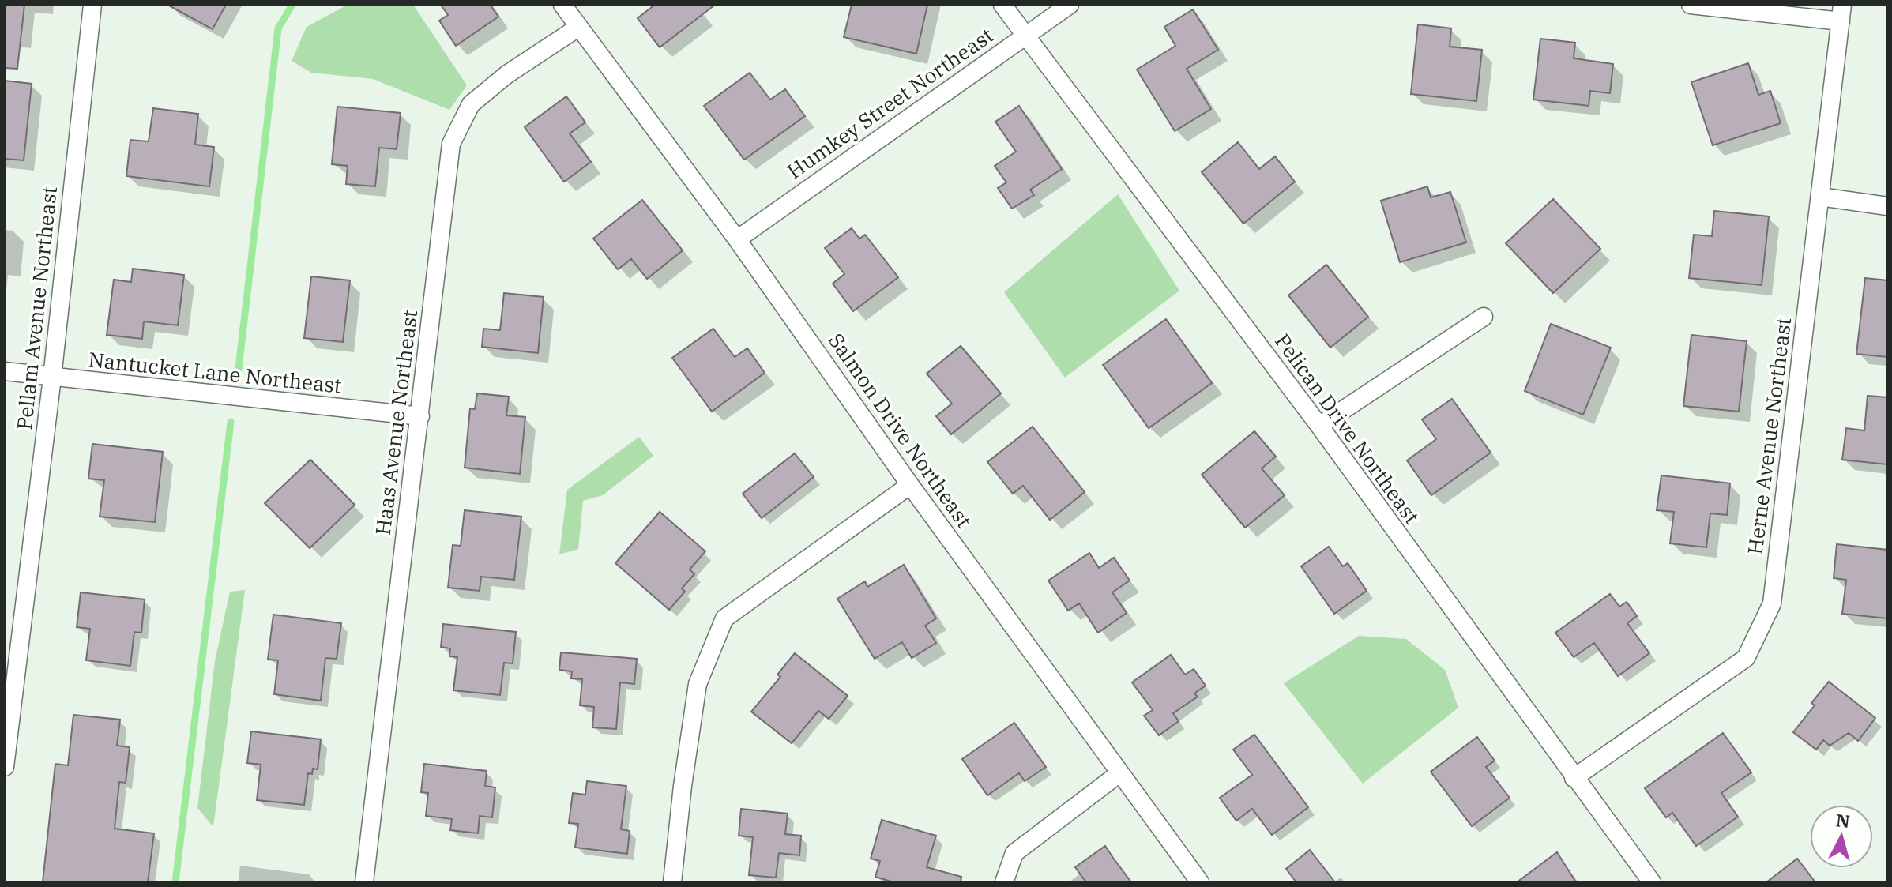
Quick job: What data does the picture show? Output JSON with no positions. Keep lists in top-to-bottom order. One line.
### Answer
{"streets":{"street":["Humkey Street Northeast","Pellam Avenue Northeast","Nantucket Lane Northeast","Haas Avenue Northeast","Pelican Drive Northeast","Salmon Drive Northeast","Herne Avenue Northeast"]},"crossings":[["Humkey Street Northeast","Pelican Drive Northeast"],["Humkey Street Northeast","Salmon Drive Northeast"],["Pellam Avenue Northeast","Nantucket Lane Northeast"],["Nantucket Lane Northeast","Haas Avenue Northeast"],["Haas Avenue Northeast","Salmon Drive Northeast"],["Pelican Drive Northeast","Herne Avenue Northeast"]],"north":"top"}
